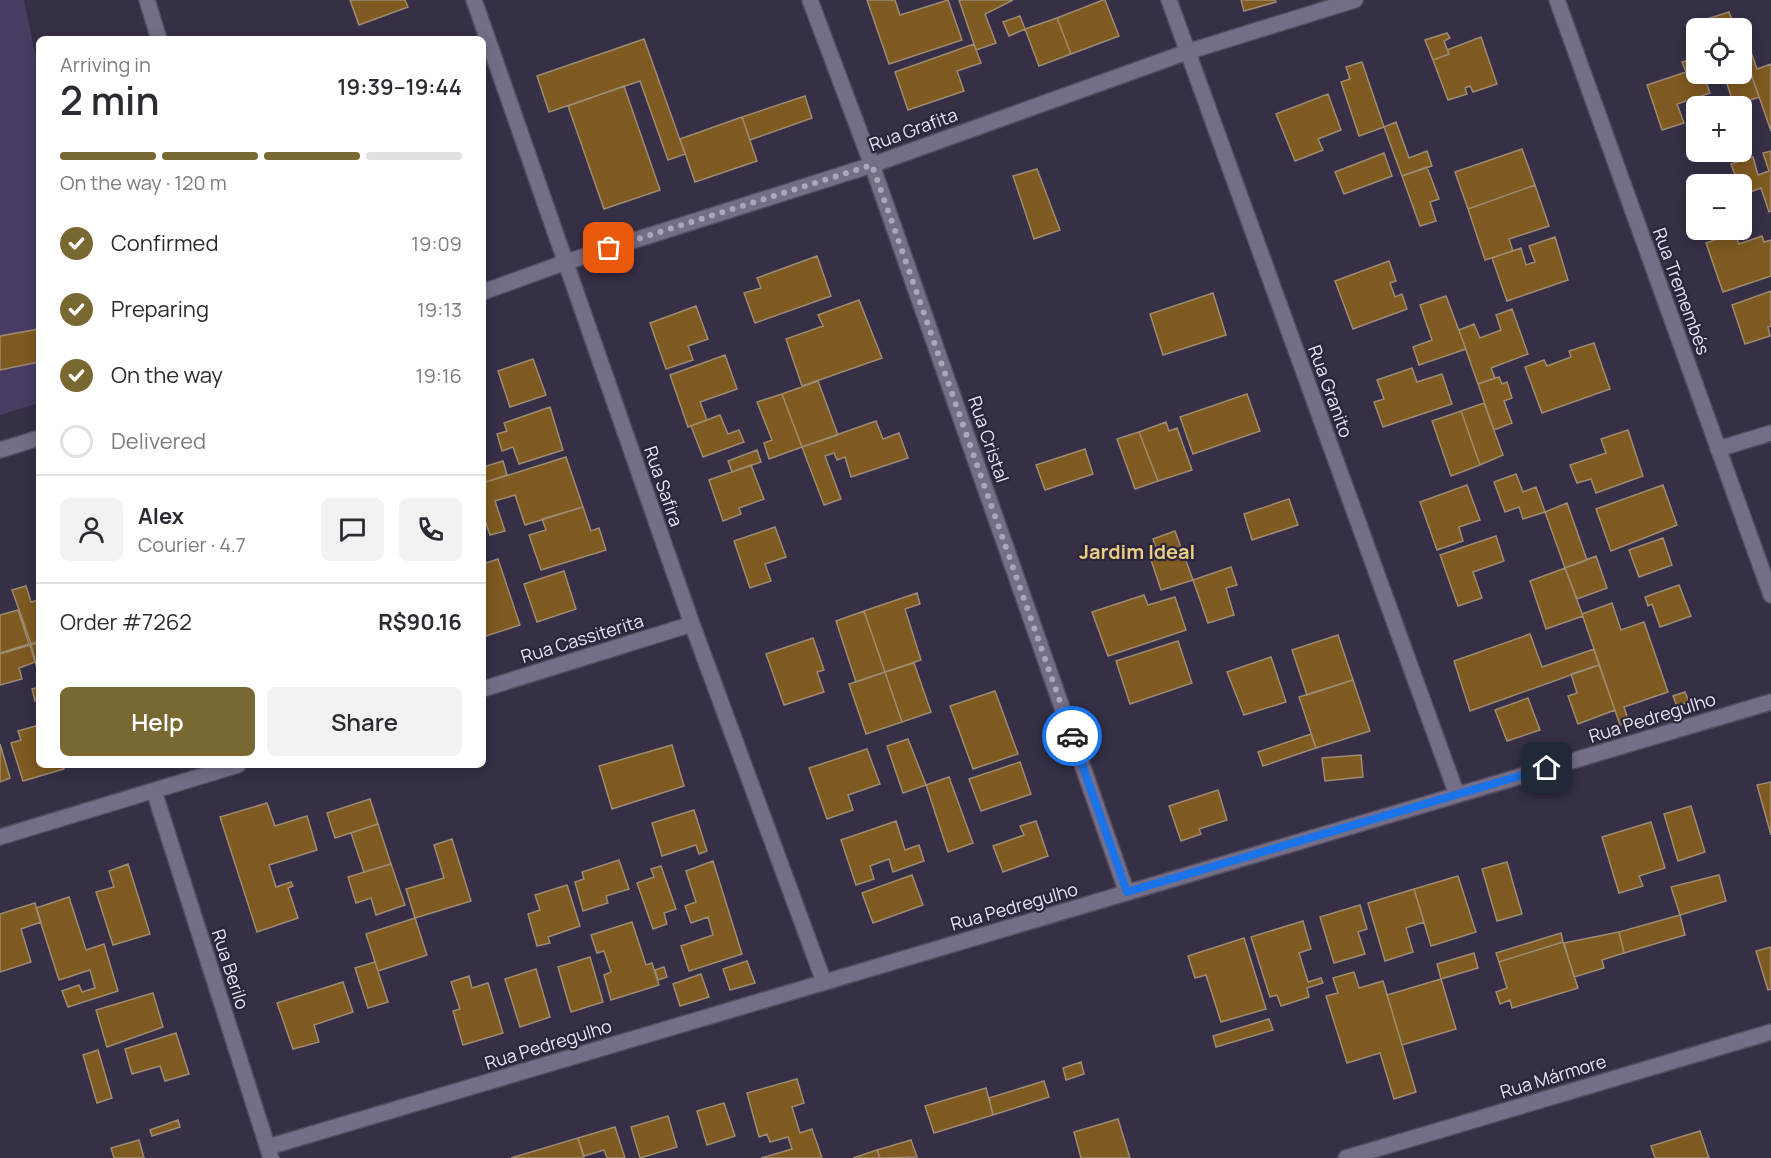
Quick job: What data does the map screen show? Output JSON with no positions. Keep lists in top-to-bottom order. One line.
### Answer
{"streets":{"street":["Rua Grafita","Rua Tremembés","Rua Granito","Rua Cristal","Rua Safira","Rua Cassiterita","Rua Pedregulho","Rua Berilo","Rua Mármore"]},"crossings":[["Rua Grafita","Rua Granito"],["Rua Grafita","Rua Cristal"],["Rua Grafita","Rua Safira"],["Rua Granito","Rua Pedregulho"],["Rua Cristal","Rua Pedregulho"],["Rua Safira","Rua Cassiterita"],["Rua Safira","Rua Pedregulho"],["Rua Pedregulho","Rua Berilo"]],"districts":["Jardim Ideal"],"page":{"map_buttons":["+","−"],"heading":["2 min","Arriving in","19:39–19:44"],"panel":["Alex","Courier · 4.7","Order #7262","R$90.16"],"bar":"On the way · 120 m","list":[["Confirmed","19:09"],["Preparing","19:13"],["On the way","19:16"],"Delivered"],"buttons":["Help","Share"]}}
